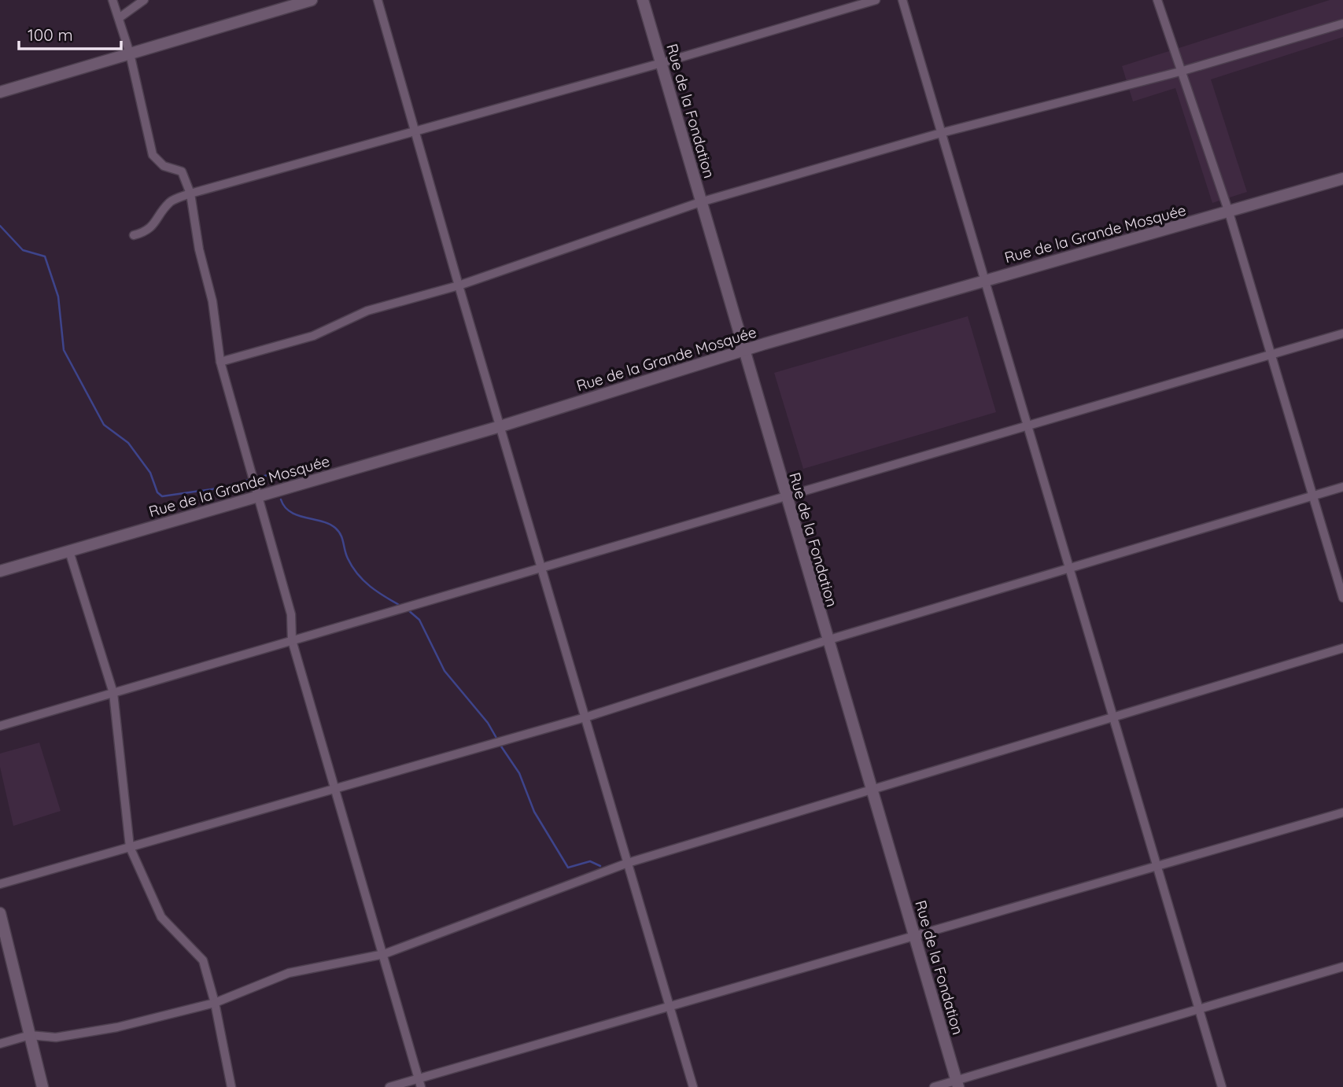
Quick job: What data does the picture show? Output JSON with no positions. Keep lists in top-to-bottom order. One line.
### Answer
{"streets":{"street":["Rue de la Fondation","Rue de la Grande Mosquée"]},"crossings":[["Rue de la Fondation","Rue de la Grande Mosquée"]],"scale_bar":"100 m"}
